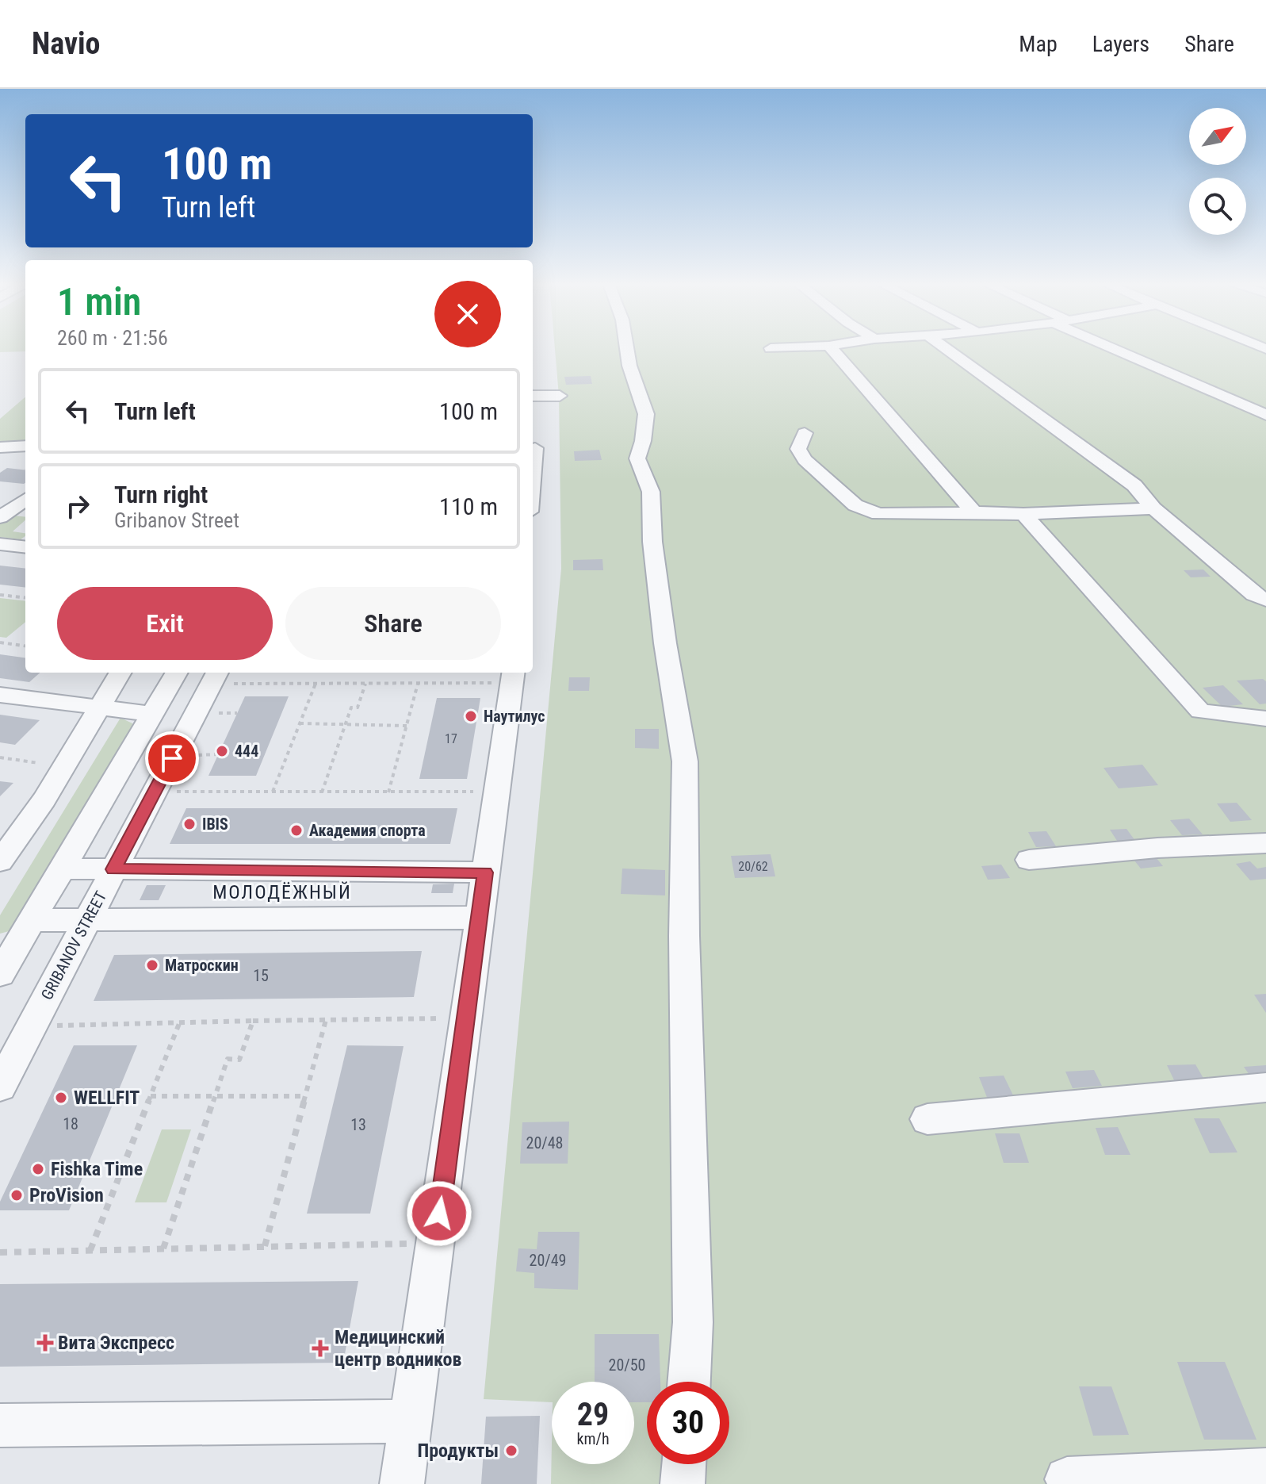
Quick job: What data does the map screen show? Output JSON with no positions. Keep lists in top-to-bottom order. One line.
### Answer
{"streets":{"street":["GRIBANOV STREET"]},"districts":["МОЛОДЁЖНЫЙ"],"places":{"other":["Наутилус","444","IBIS","Академия спорта","Матроскин","WELLFIT","Fishka Time","ProVision","Продукты"],"health":["Вита Экспресс","Медицинский центр водников"]},"house_numbers":["17","20/62","15","18","13","20/48","20/49","20/50"],"north":"top right","page":{"header":"Navio","nav":["Map","Layers","Share"],"turn":["100 m","Turn left"],"heading":["1 min","260 m · 21:56"],"list":[{"name":"Turn left","value":"100 m"},{"name":"Turn right","note":"Gribanov Street","value":"110 m"}],"buttons":["Exit","Share"],"speed":"29 km/h","limit":"30"}}
